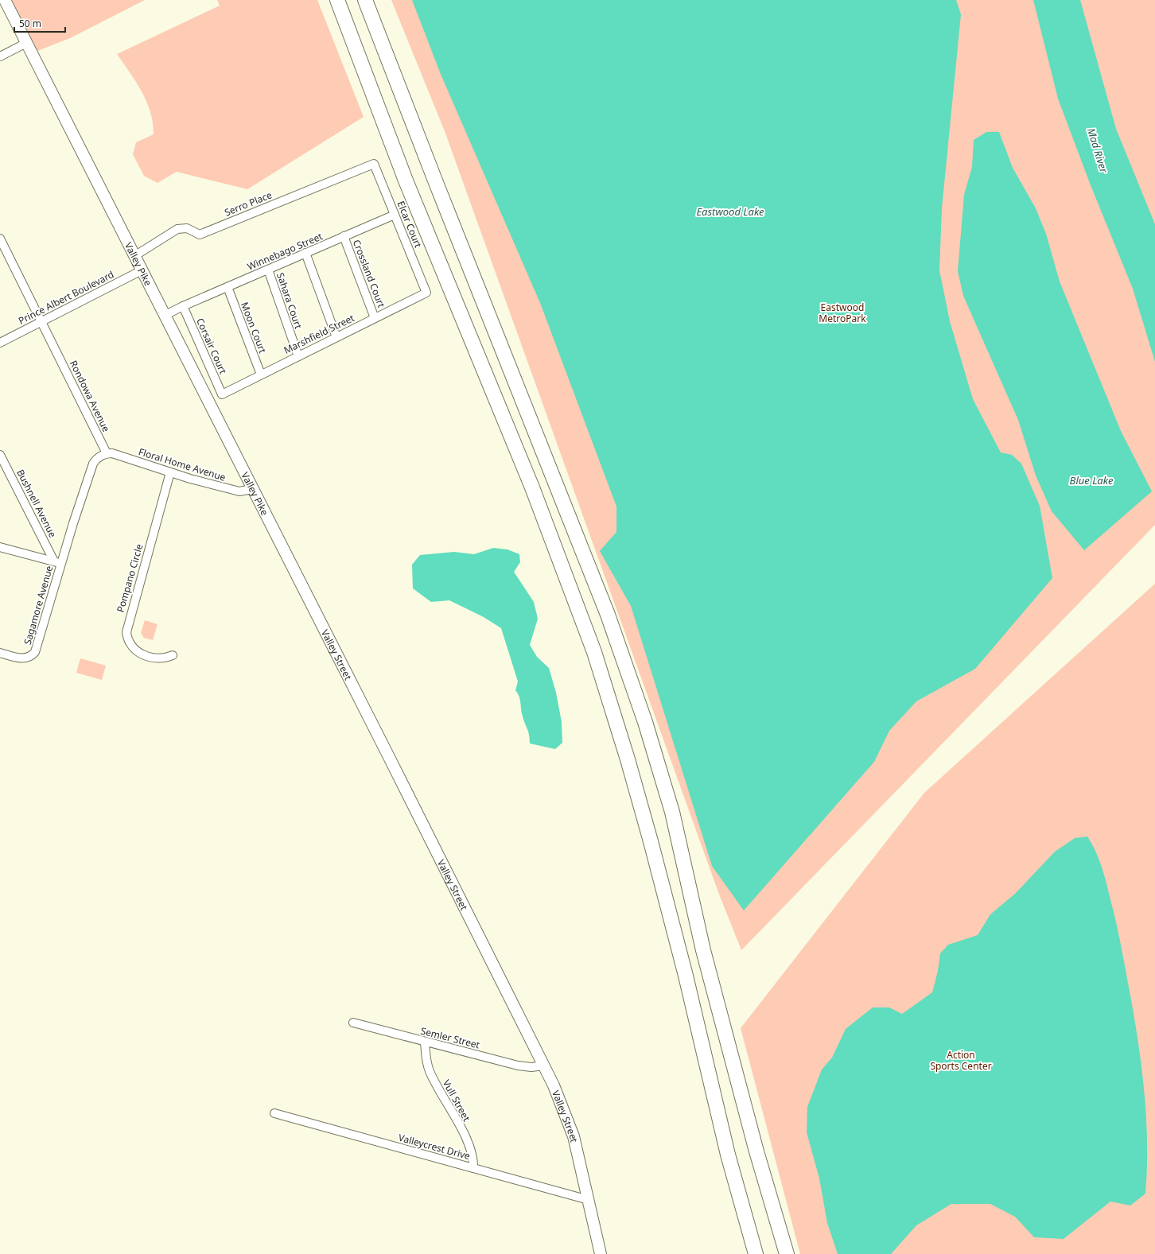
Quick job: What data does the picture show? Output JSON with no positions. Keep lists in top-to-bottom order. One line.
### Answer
{"streets":{"street":["Serro Place","Elcar Court","Winnebago Street","Valley Pike","Crossland Court","Prince Albert Boulevard","Sahara Court","Moon Court","Marshfield Street","Corsair Court","Rondowa Avenue","Floral Home Avenue","Bushnell Avenue","Pompano Circle","Sagamore Avenue","Valley Street","Semler Street","Vull Street","Valleycrest Drive"]},"crossings":[["Serro Place","Elcar Court"],["Serro Place","Valley Pike"],["Elcar Court","Winnebago Street"],["Elcar Court","Marshfield Street"],["Winnebago Street","Valley Pike"],["Winnebago Street","Crossland Court"],["Winnebago Street","Sahara Court"],["Winnebago Street","Moon Court"],["Winnebago Street","Corsair Court"],["Valley Pike","Prince Albert Boulevard"],["Valley Pike","Floral Home Avenue"],["Valley Pike","Valley Street"],["Crossland Court","Marshfield Street"],["Prince Albert Boulevard","Rondowa Avenue"],["Sahara Court","Marshfield Street"],["Moon Court","Marshfield Street"],["Marshfield Street","Corsair Court"],["Rondowa Avenue","Floral Home Avenue"],["Floral Home Avenue","Pompano Circle"],["Bushnell Avenue","Sagamore Avenue"],["Valley Street","Semler Street"],["Valley Street","Valleycrest Drive"],["Semler Street","Vull Street"],["Vull Street","Valleycrest Drive"]],"water":["Mad River","Eastwood Lake","Blue Lake"],"parks":["Eastwood MetroPark","Action Sports Center"],"scale_bar":"50 m"}
